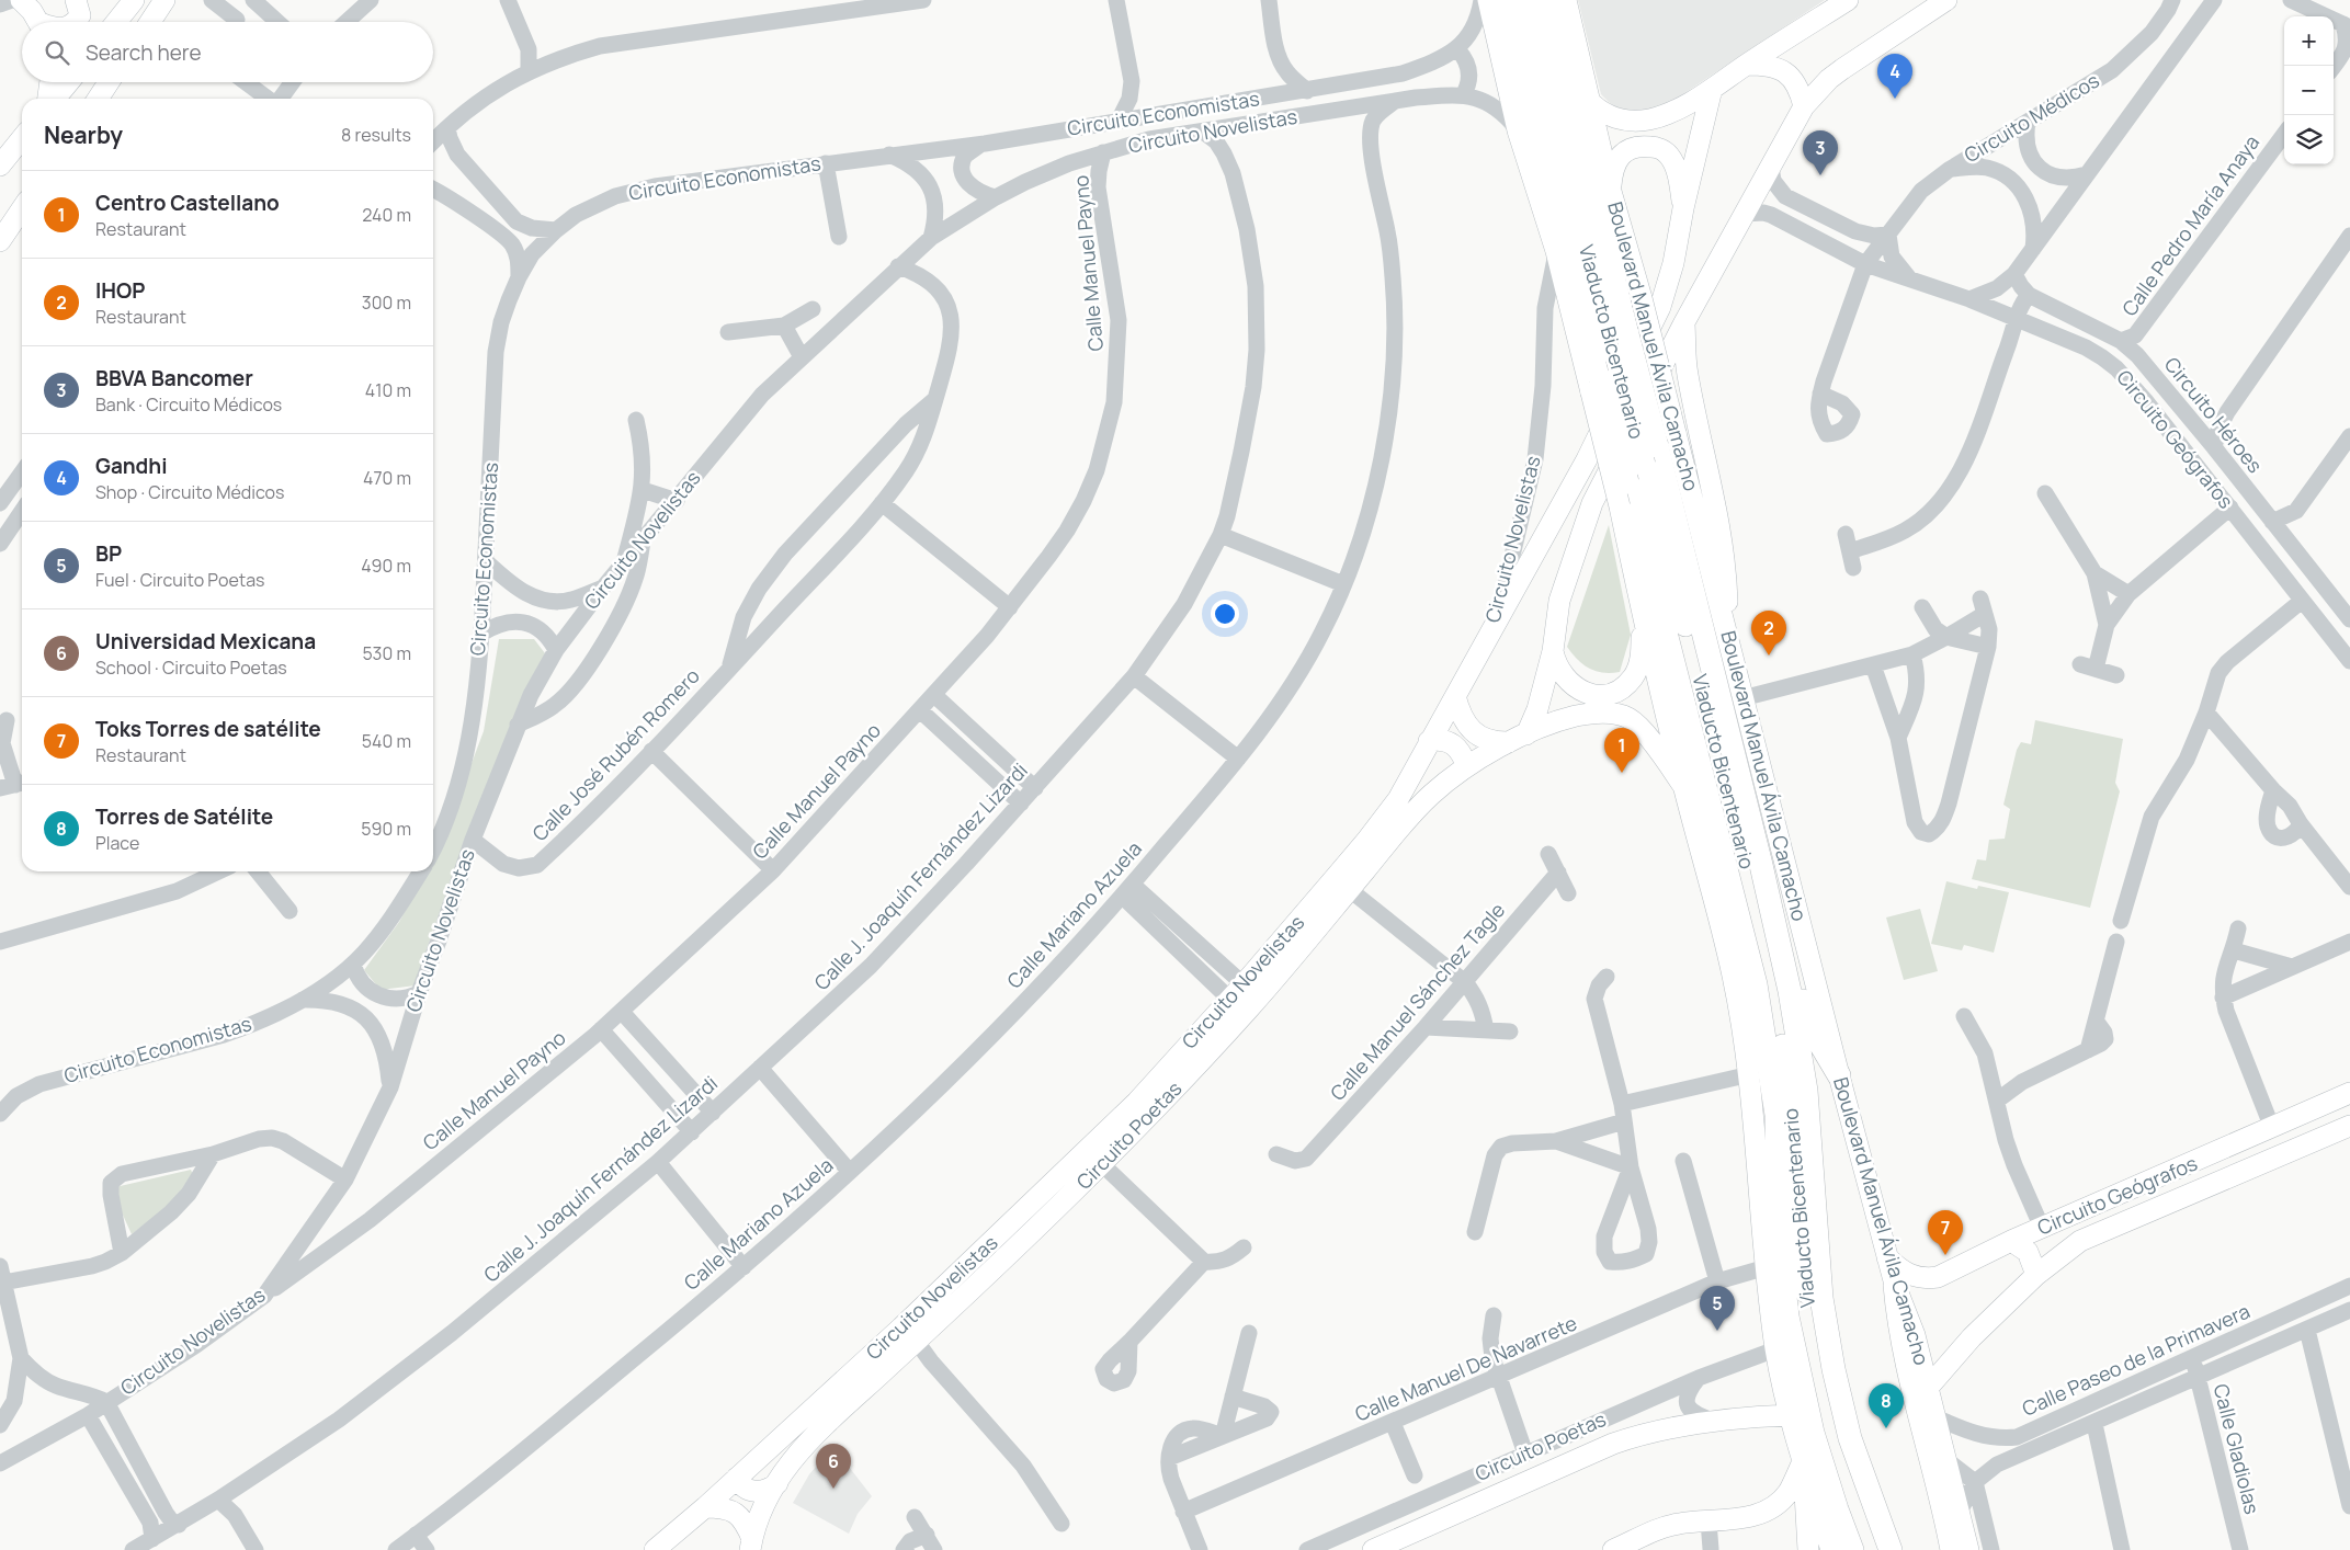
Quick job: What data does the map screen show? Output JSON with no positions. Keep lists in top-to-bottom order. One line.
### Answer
{"streets":{"highway":["Viaducto Bicentenario","Boulevard Manuel Ávila Camacho"],"main road":["Circuito Novelistas","Circuito Geógrafos","Circuito Poetas"],"street":["Circuito Economistas","Circuito Médicos","Calle Pedro María Anaya","Calle Manuel Payno","Circuito Héroes","Calle José Rubén Romero","Calle J. Joaquín Fernández Lizardi","Calle Mariano Azuela","Calle Manuel Sánchez Tagle","Calle Paseo de la Primavera","Calle Manuel De Navarrete","Calle Gladiolas"]},"crossings":[["Circuito Médicos","Circuito Héroes"],["Circuito Médicos","Circuito Geógrafos"],["Circuito Novelistas","Calle Manuel Payno"],["Circuito Novelistas","Calle José Rubén Romero"],["Circuito Novelistas","Calle J. Joaquín Fernández Lizardi"],["Circuito Novelistas","Calle Mariano Azuela"],["Calle Pedro María Anaya","Circuito Héroes"],["Viaducto Bicentenario","Boulevard Manuel Ávila Camacho"],["Boulevard Manuel Ávila Camacho","Circuito Geógrafos"],["Boulevard Manuel Ávila Camacho","Calle Paseo de la Primavera"],["Circuito Héroes","Circuito Geógrafos"],["Calle Paseo de la Primavera","Calle Gladiolas"]],"page":{"map_buttons":["+","−"],"search":"Search here","pins":["4","3","2","1","7","5","8","6"],"heading":["Nearby","8 results"],"list":[{"mark":"1","name":"Centro Castellano","note":"Restaurant","value":"240 m"},{"mark":"2","name":"IHOP","note":"Restaurant","value":"300 m"},{"mark":"3","name":"BBVA Bancomer","note":"Bank · Circuito Médicos","value":"410 m"},{"mark":"4","name":"Gandhi","note":"Shop · Circuito Médicos","value":"470 m"},{"mark":"5","name":"BP","note":"Fuel · Circuito Poetas","value":"490 m"},{"mark":"6","name":"Universidad Mexicana","note":"School · Circuito Poetas","value":"530 m"},{"mark":"7","name":"Toks Torres de satélite","note":"Restaurant","value":"540 m"},{"mark":"8","name":"Torres de Satélite","note":"Place","value":"590 m"}]}}
